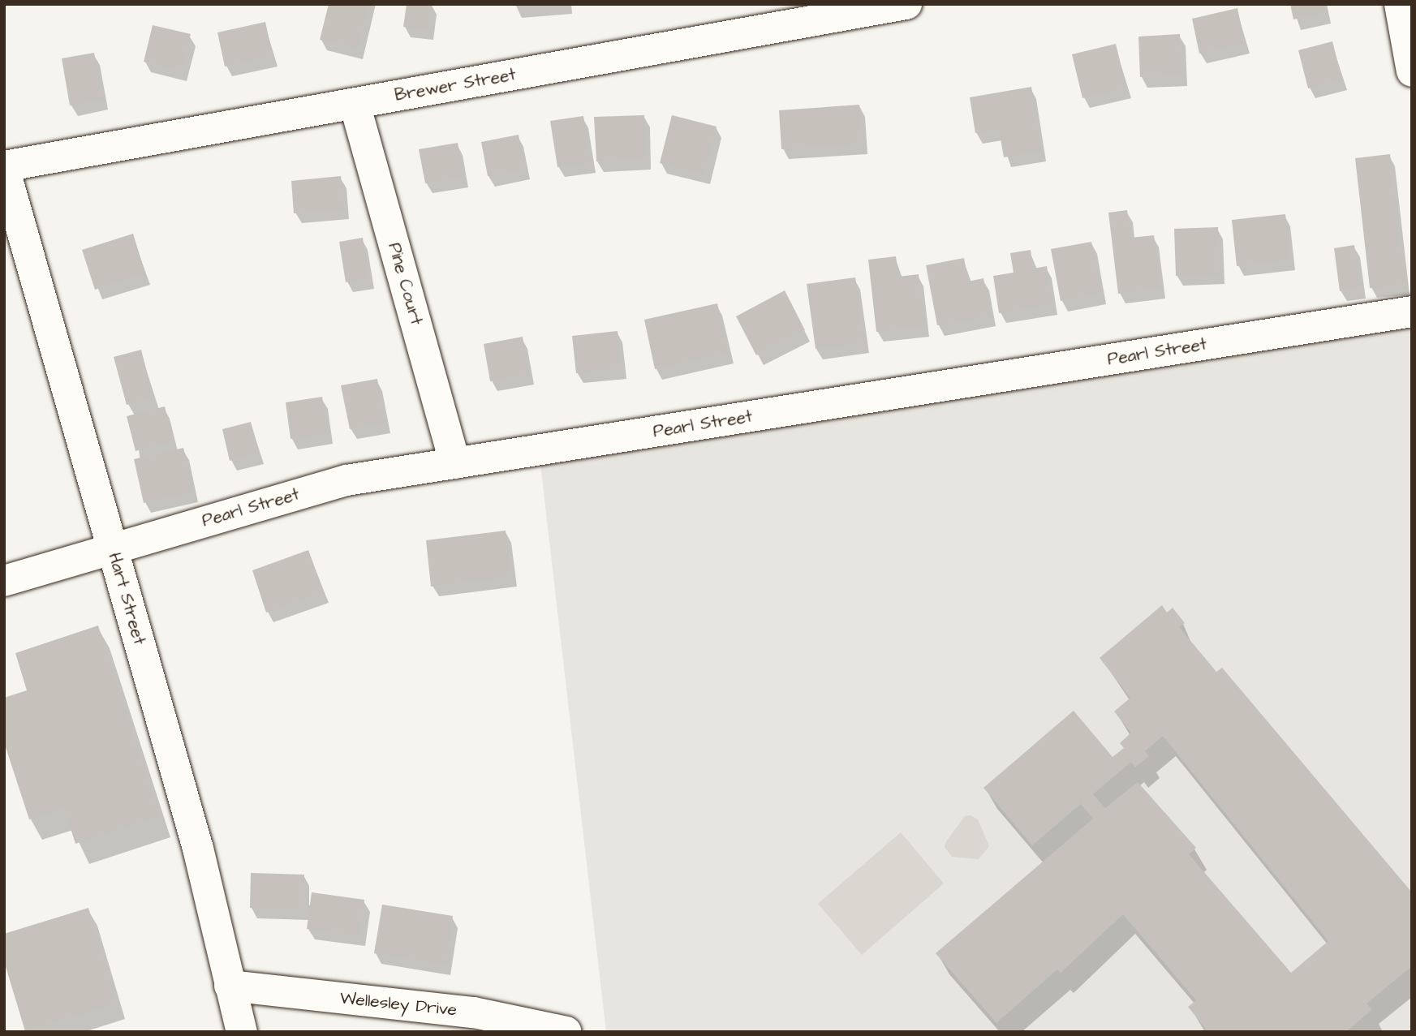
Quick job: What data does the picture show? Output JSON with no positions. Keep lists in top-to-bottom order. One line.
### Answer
{"streets":{"street":["Brewer Street","Pine Court","Pearl Street","Hart Street","Wellesley Drive"]},"crossings":[["Brewer Street","Pine Court"],["Brewer Street","Hart Street"],["Pine Court","Pearl Street"],["Pearl Street","Hart Street"],["Hart Street","Wellesley Drive"]]}
